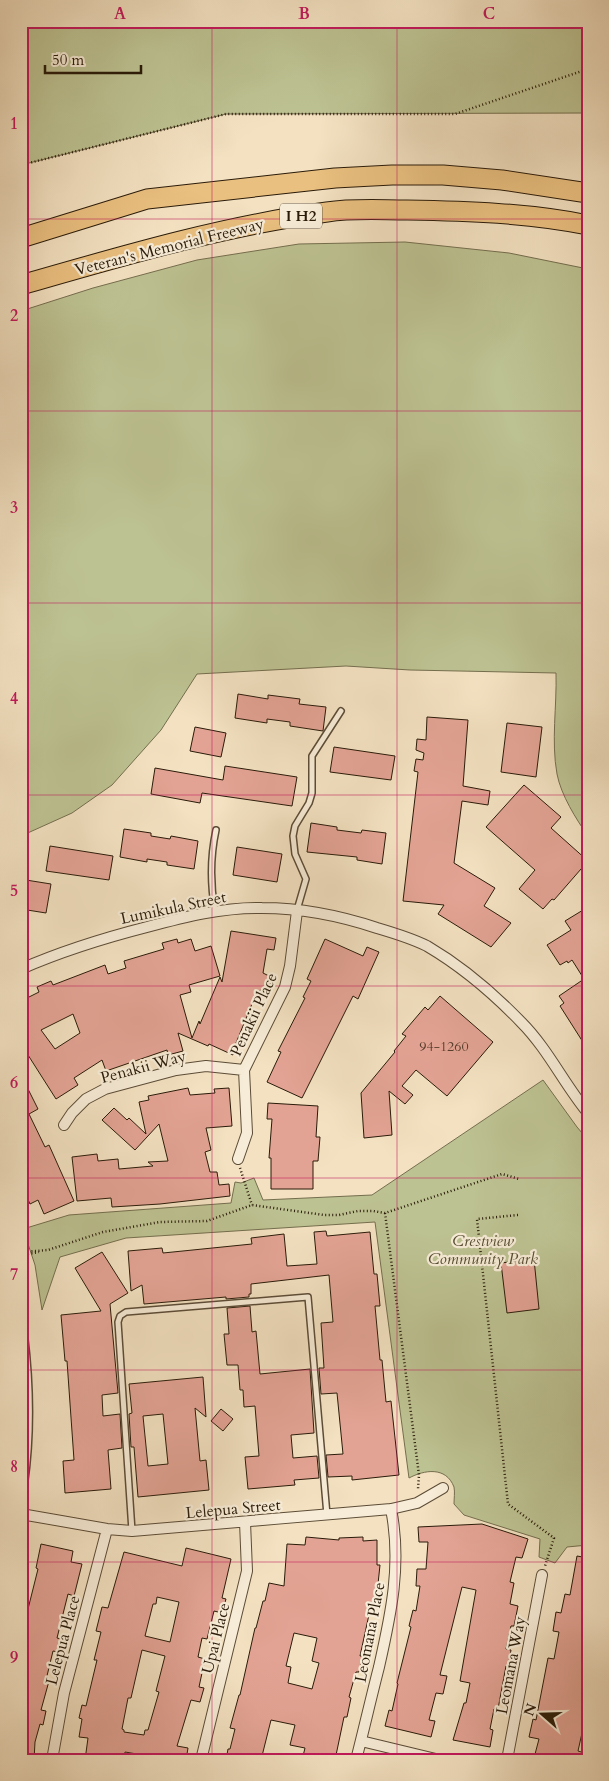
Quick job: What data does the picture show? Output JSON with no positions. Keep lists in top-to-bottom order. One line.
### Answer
{"streets":{"highway":["I H2","Veteran's Memorial Freeway"],"street":["Lumikula Street","Penakii Place","Penakii Way","Lelepua Street","Leomana Place","Upai Place","Lelepua Place","Leomana Way"]},"crossings":[["Lumikula Street","Penakii Place"],["Penakii Place","Penakii Way"],["Lelepua Street","Leomana Place"],["Lelepua Street","Upai Place"],["Lelepua Street","Lelepua Place"]],"parks":["Crestview Community Park"],"house_numbers":["94-1260"],"scale_bar":"50 m","north":"left","grid":{"columns":["A","B","C"],"rows":["1","2","3","4","5","6","7","8","9"]}}
